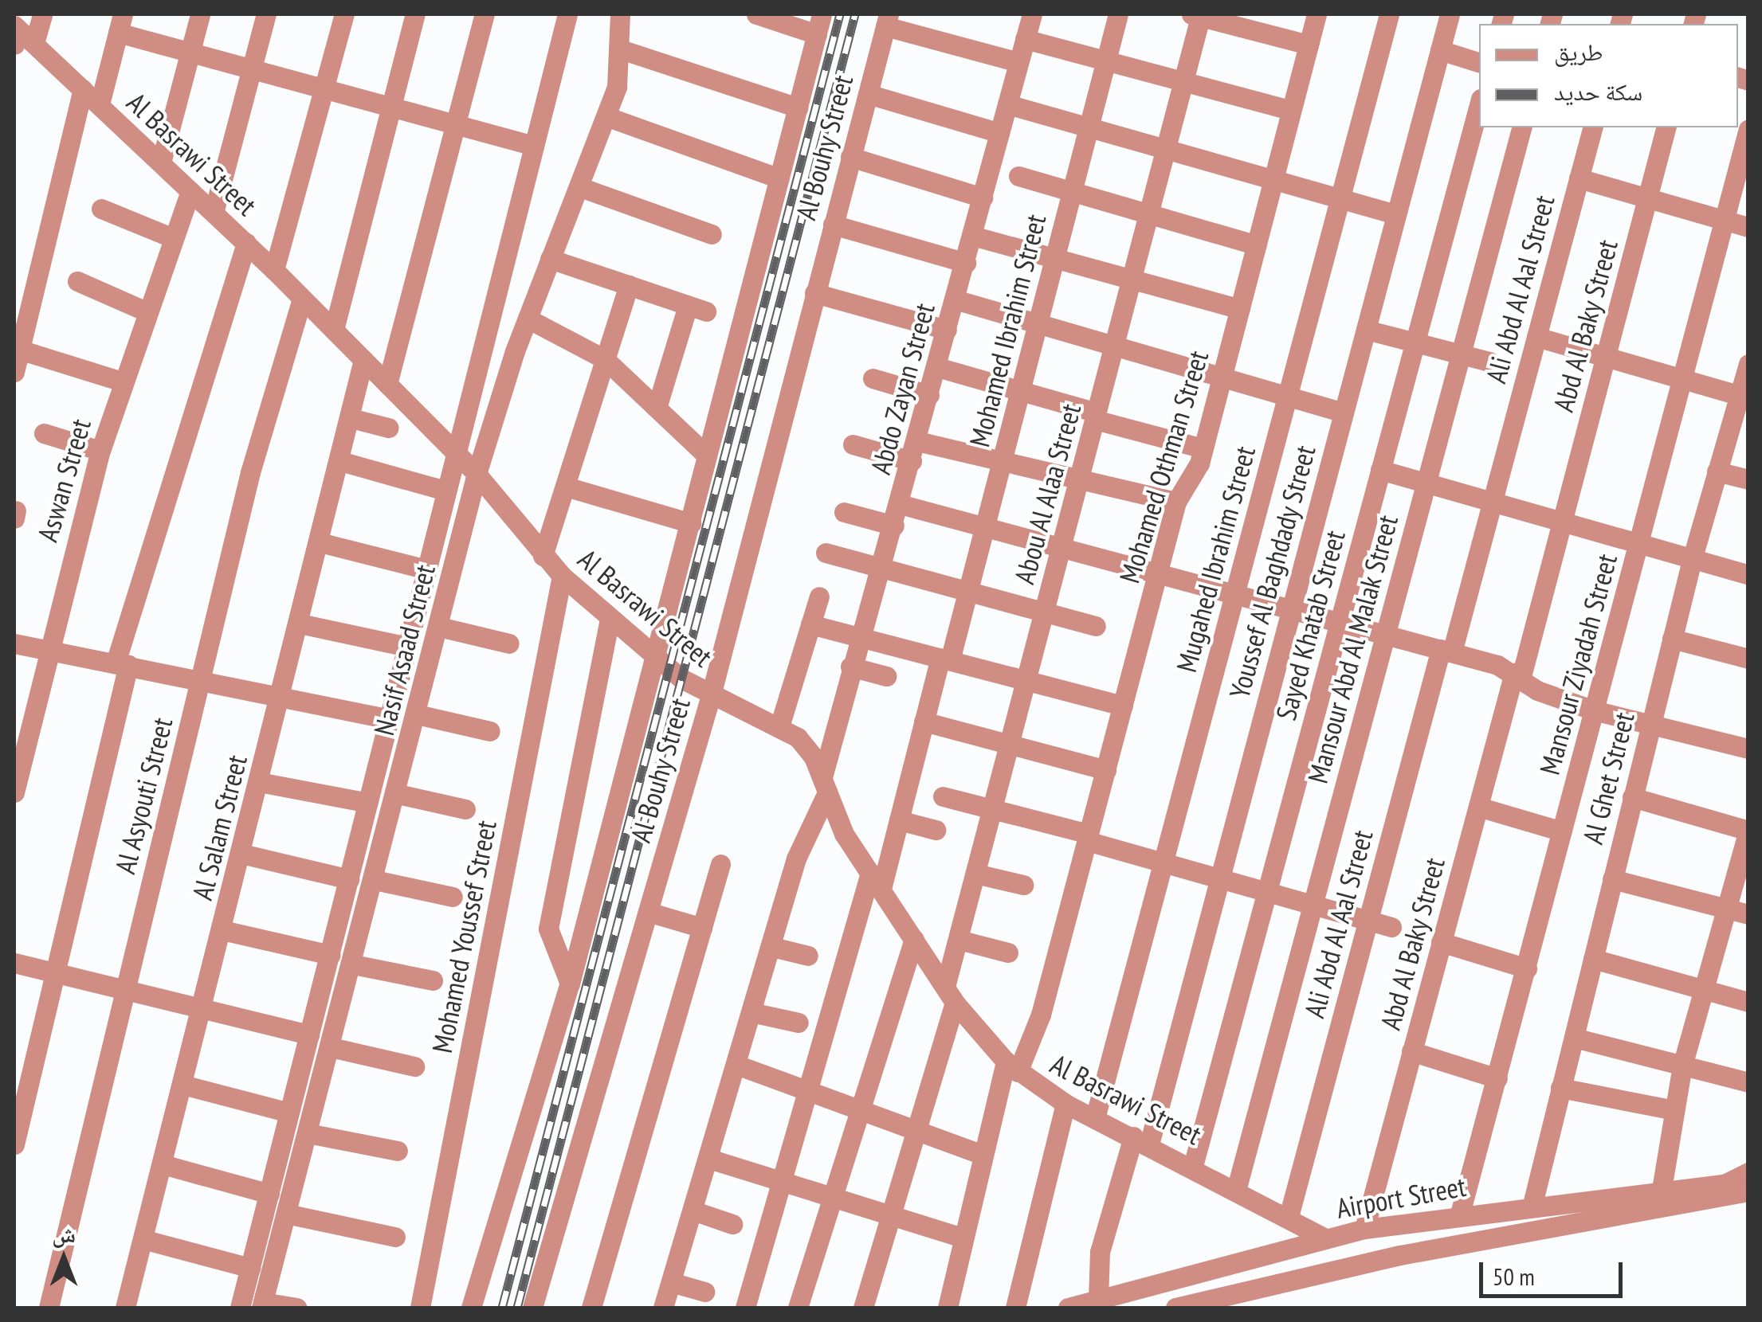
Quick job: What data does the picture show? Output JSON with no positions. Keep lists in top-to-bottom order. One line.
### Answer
{"streets":{"street":["Al Bouhy Street","Al Basrawi Street","Ali Abd Al Aal Street","Abd Al Baky Street","Mohamed Ibrahim Street","Abdo Zayan Street","Mohamed Othman Street","Aswan Street","Abou Al Alaa Street","Mugahed Ibrahim Street","Youssef Al Baghdady Street","Sayed Khatab Street","Mansour Abd Al Malak Street","Nasif Asaad Street","Mansour Ziyadah Street","Al Ghet Street","Al Asyouti Street","Al Salam Street","Mohamed Youssef Street","Airport Street"]},"crossings":[["Al Bouhy Street","Al Basrawi Street"],["Al Basrawi Street","Ali Abd Al Aal Street"],["Al Basrawi Street","Mohamed Ibrahim Street"],["Al Basrawi Street","Abdo Zayan Street"],["Al Basrawi Street","Mohamed Othman Street"],["Al Basrawi Street","Aswan Street"],["Al Basrawi Street","Abou Al Alaa Street"],["Al Basrawi Street","Mugahed Ibrahim Street"],["Al Basrawi Street","Youssef Al Baghdady Street"],["Al Basrawi Street","Sayed Khatab Street"],["Al Basrawi Street","Mansour Abd Al Malak Street"],["Al Basrawi Street","Nasif Asaad Street"],["Al Basrawi Street","Al Asyouti Street"],["Al Basrawi Street","Al Salam Street"],["Al Basrawi Street","Mohamed Youssef Street"],["Al Basrawi Street","Airport Street"],["Abd Al Baky Street","Airport Street"],["Youssef Al Baghdady Street","Airport Street"],["Mansour Ziyadah Street","Airport Street"],["Al Ghet Street","Airport Street"]],"legend":["طريق","سكة حديد"],"scale_bar":"50 m","north":"top"}
